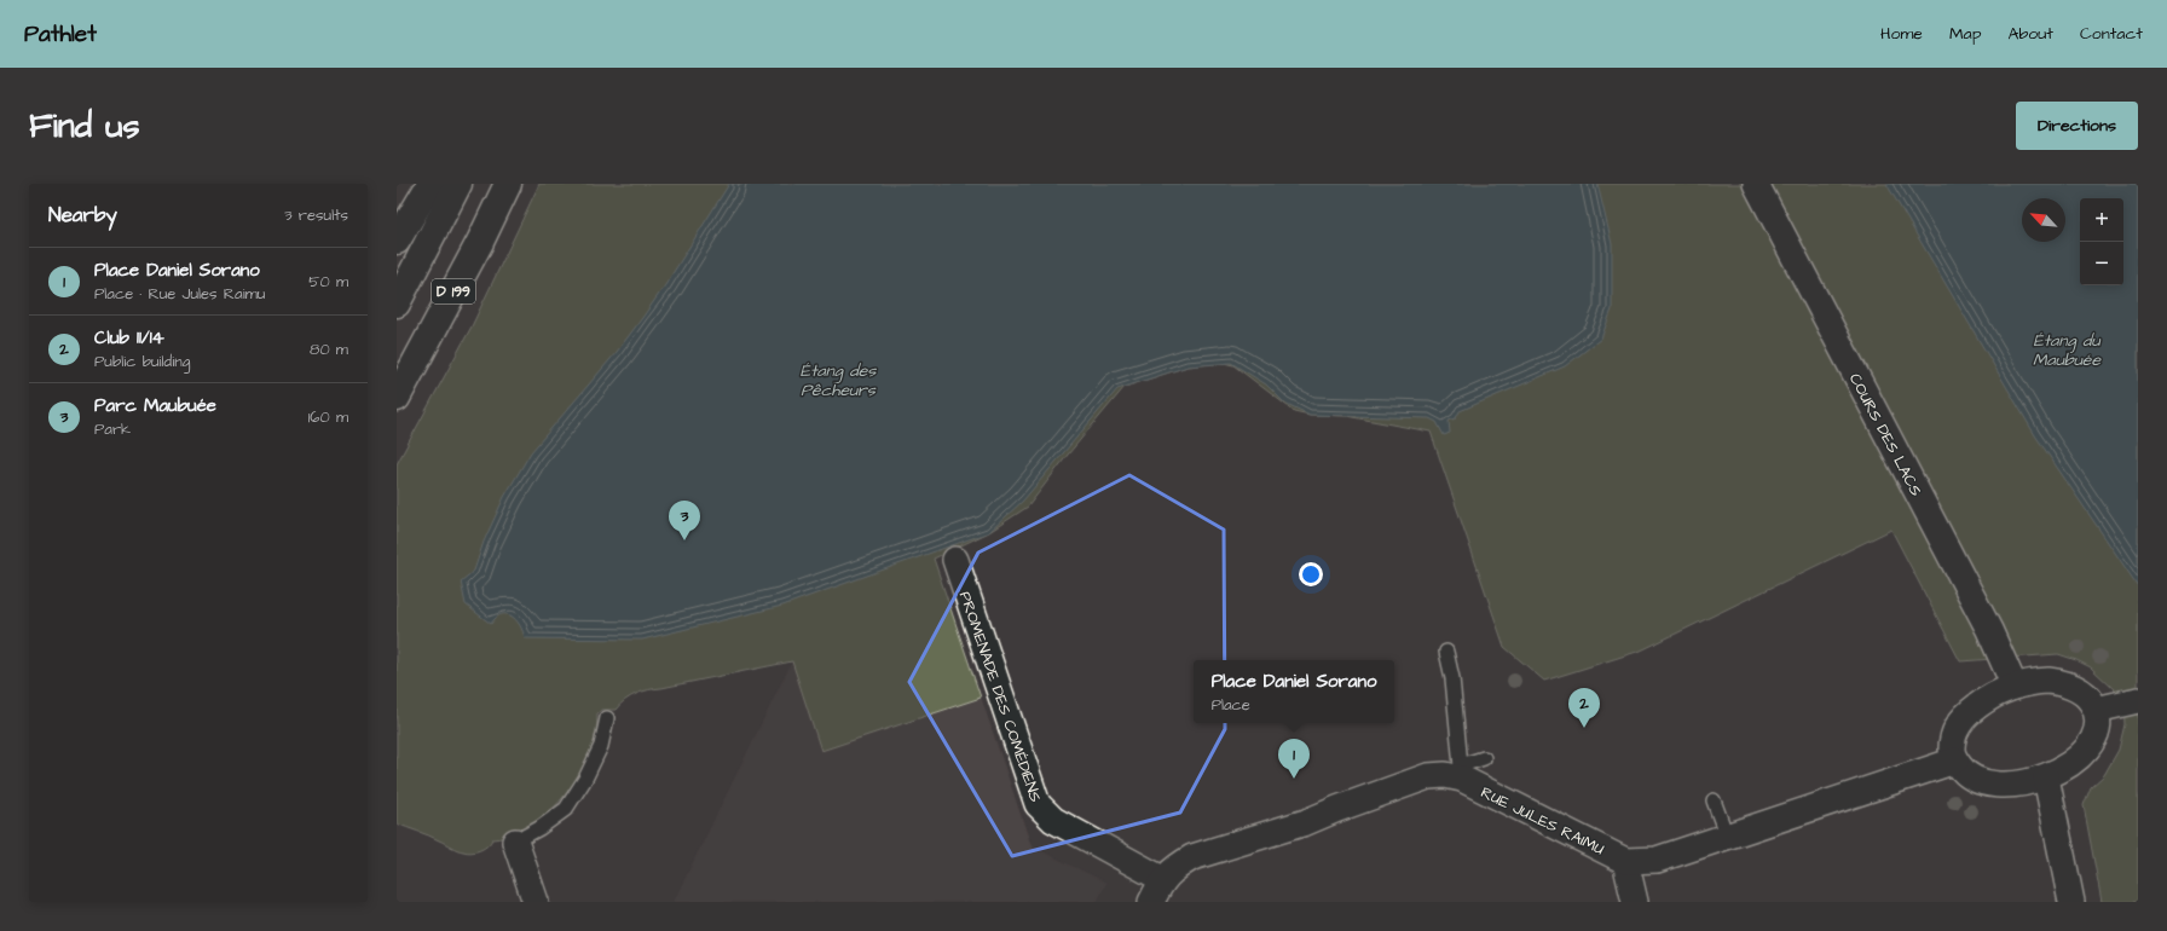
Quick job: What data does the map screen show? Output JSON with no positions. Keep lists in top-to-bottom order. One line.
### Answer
{"streets":{"highway":["D 199"],"street":["COURS DES LACS","PROMENADE DES COMÉDIENS","RUE JULES RAIMU"]},"crossings":[["COURS DES LACS","RUE JULES RAIMU"],["PROMENADE DES COMÉDIENS","RUE JULES RAIMU"]],"water":["Étang du Maubuée","Étang des Pêcheurs"],"north":"top left","page":{"header":"Pathlet","nav":["Home","Map","About","Contact"],"buttons":"Directions","title":"Find us","heading":["Nearby","3 results"],"map_buttons":["+","−"],"list":[{"mark":"1","name":"Place Daniel Sorano","note":"Place · Rue Jules Raimu","value":"50 m"},{"mark":"2","name":"Club 11/14","note":"Public building","value":"80 m"},{"mark":"3","name":"Parc Maubuée","note":"Park","value":"160 m"}],"pins":["3","2","1"],"popup":["Place Daniel Sorano","Place"]}}
